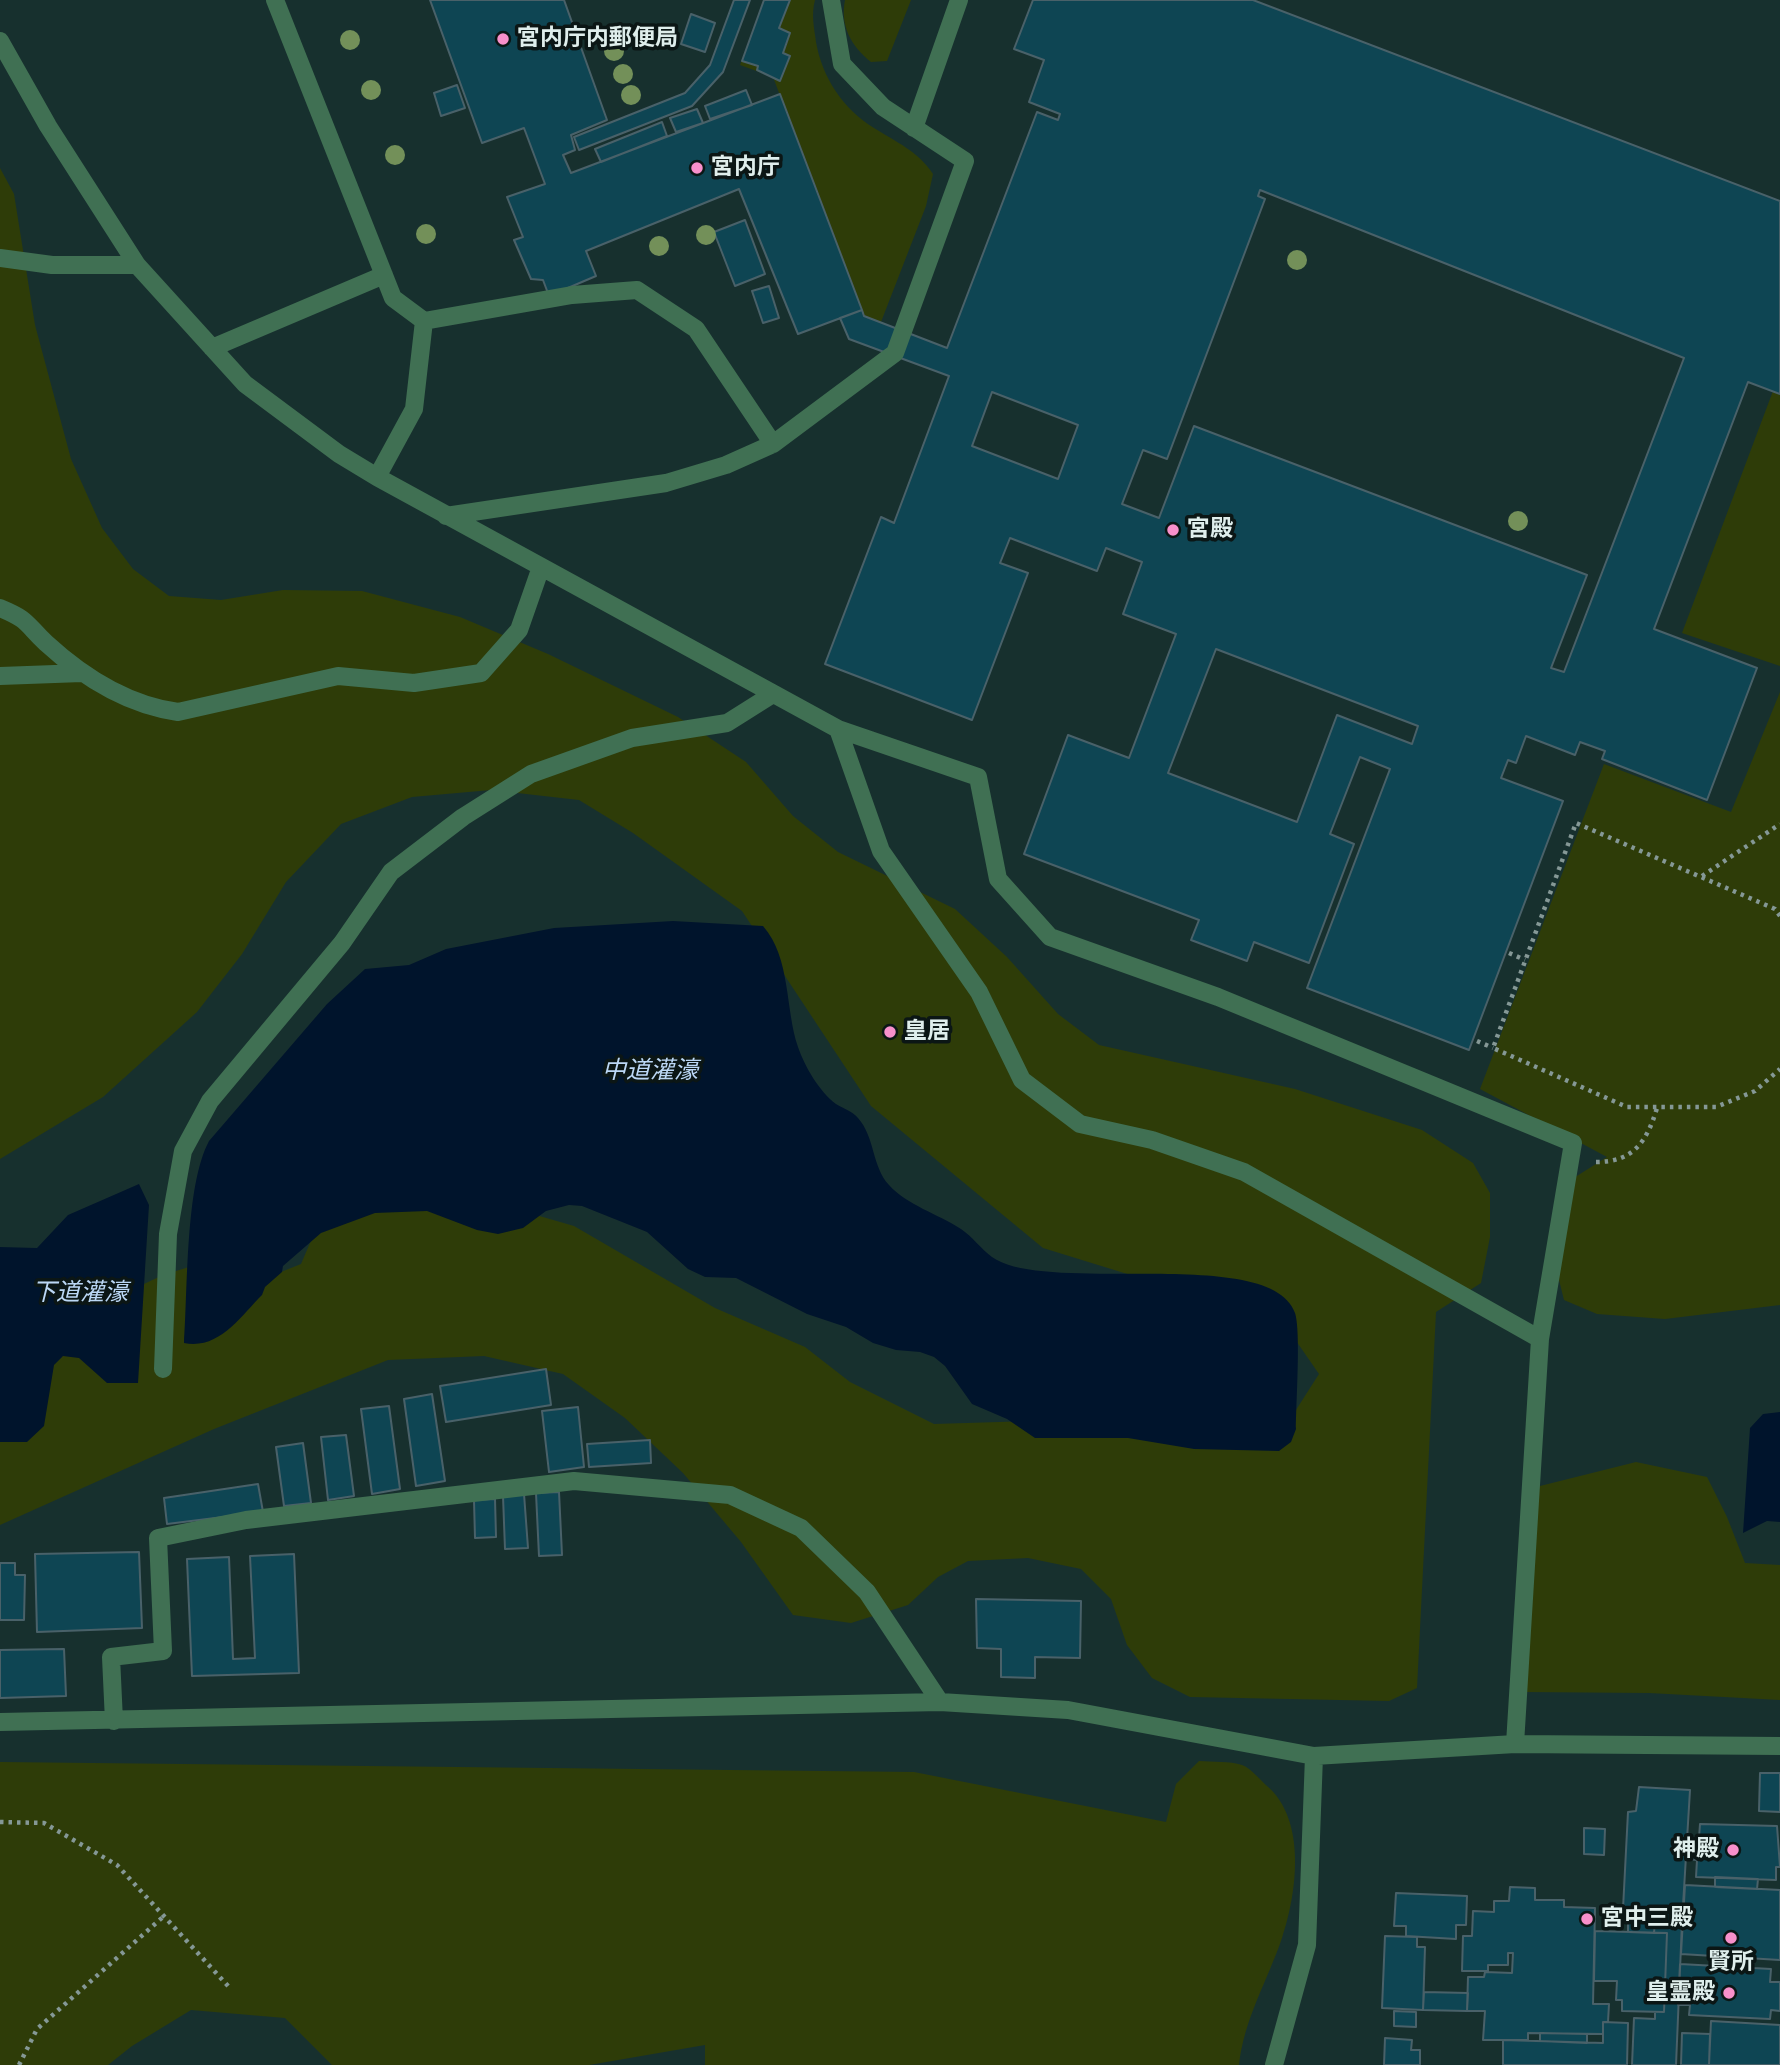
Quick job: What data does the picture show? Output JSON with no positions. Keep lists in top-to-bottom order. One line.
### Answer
{"water":["中道灌濠","下道灌濠"],"places":["宮内庁内郵便局","宮内庁","宮殿","皇居","神殿","宮中三殿","賢所","皇霊殿"]}
